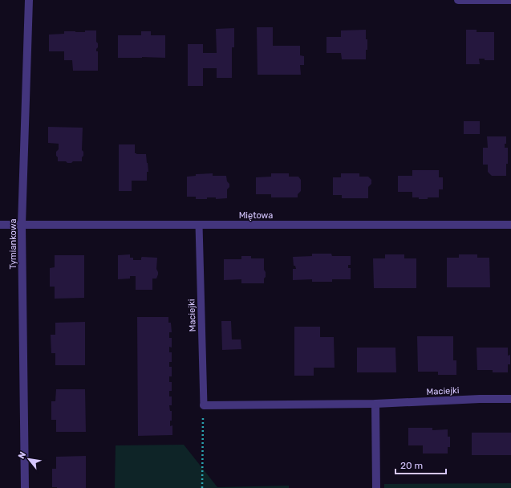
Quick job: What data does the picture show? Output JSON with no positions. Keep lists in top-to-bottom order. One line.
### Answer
{"streets":{"street":["Miętowa","Tymiankowa","Maciejki"]},"crossings":[["Miętowa","Tymiankowa"],["Miętowa","Maciejki"]],"scale_bar":"20 m","north":"top left"}
